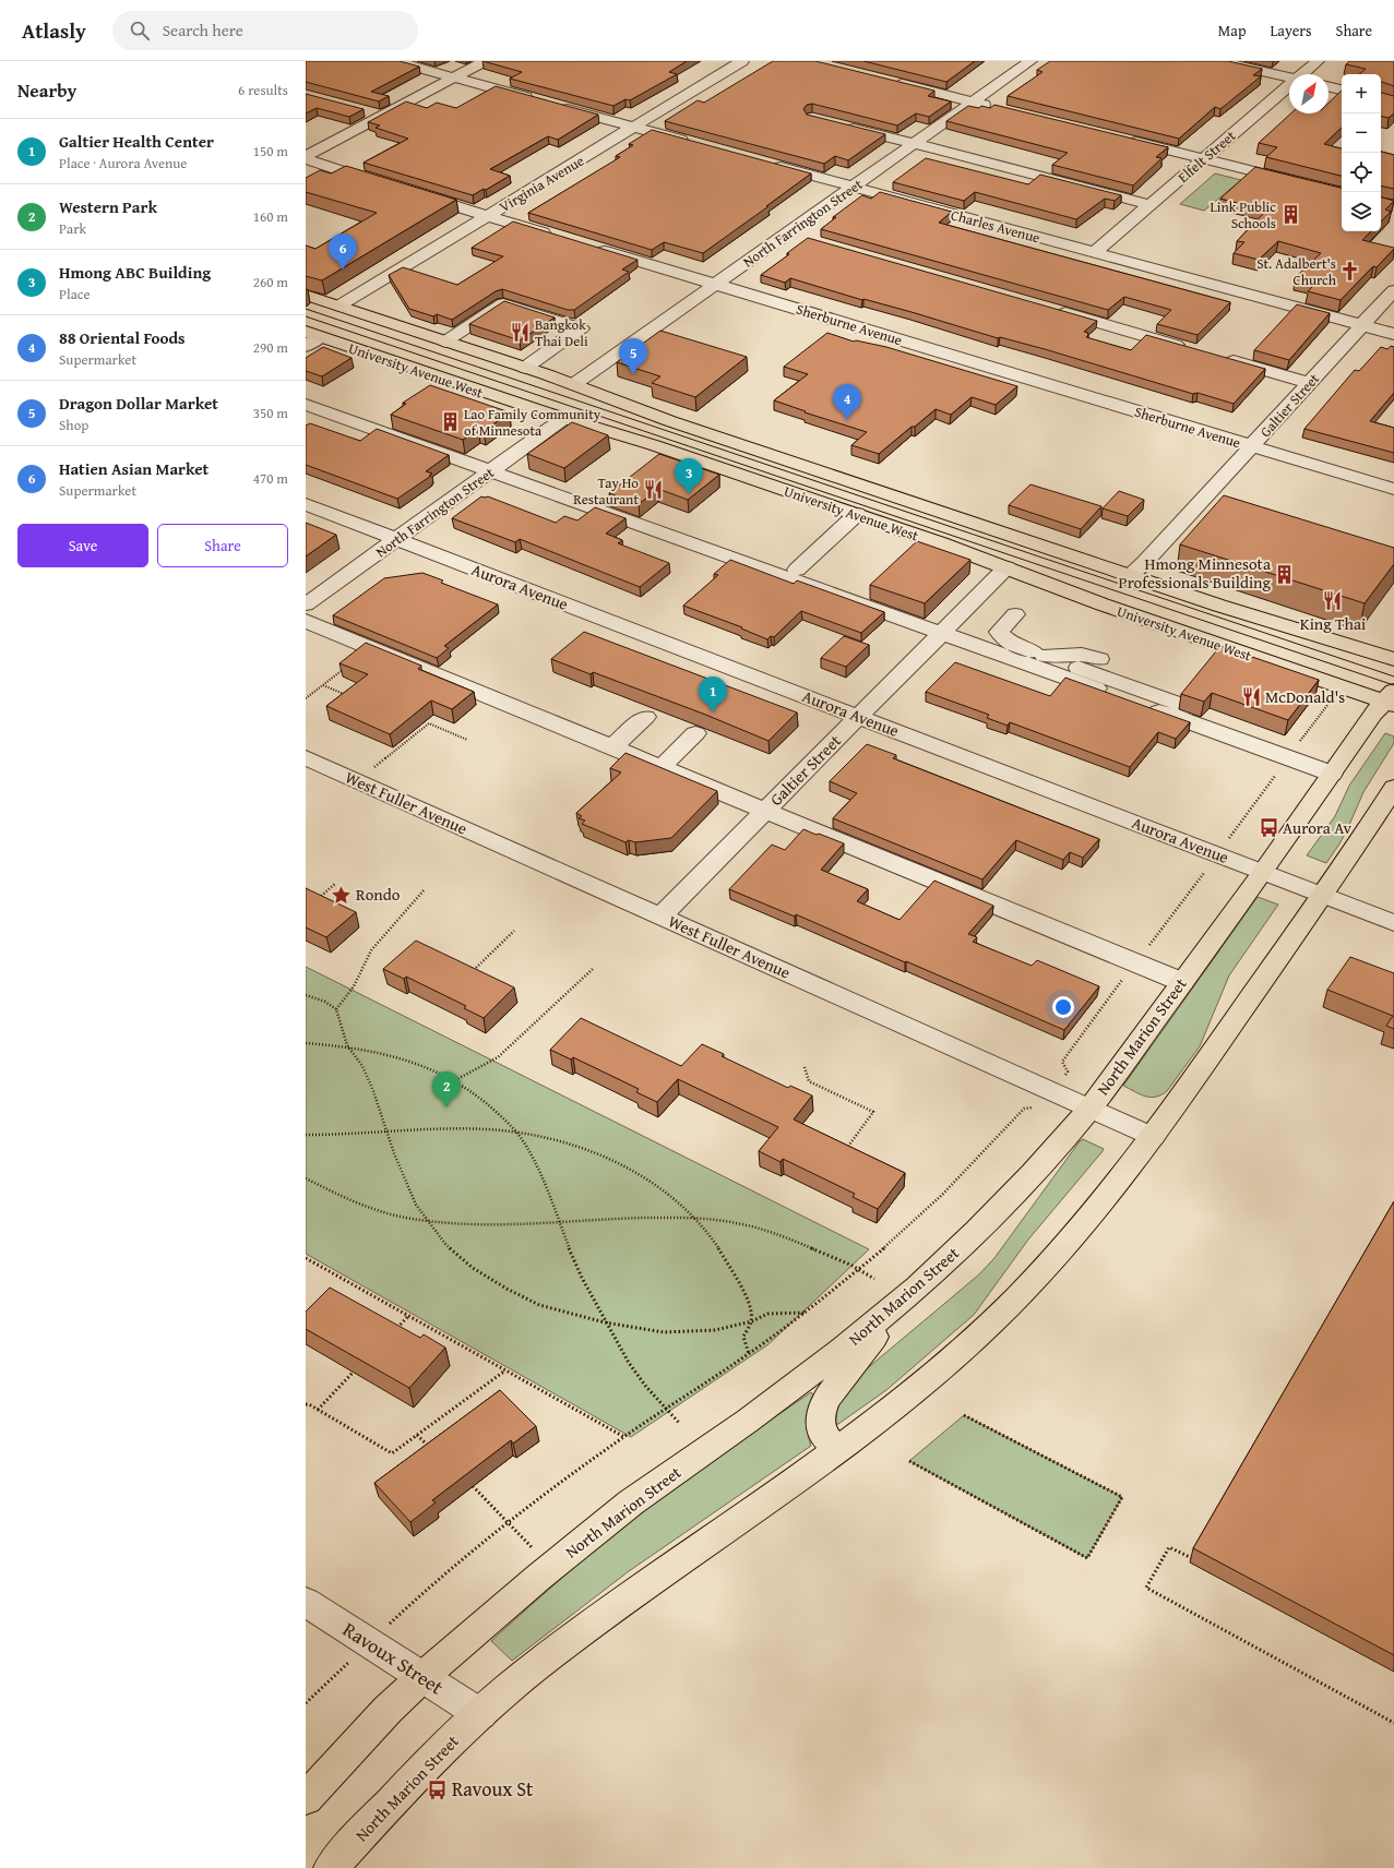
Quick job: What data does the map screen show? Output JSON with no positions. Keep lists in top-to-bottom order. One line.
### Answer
{"streets":{"main road":["University Avenue West","North Marion Street"],"street":["Elfelt Street","Virginia Avenue","North Farrington Street","Charles Avenue","Sherburne Avenue","Galtier Street","Aurora Avenue","West Fuller Avenue","Ravoux Street"]},"crossings":[["Elfelt Street","Charles Avenue"],["Virginia Avenue","University Avenue West"],["North Farrington Street","Charles Avenue"],["North Farrington Street","Sherburne Avenue"],["North Farrington Street","University Avenue West"],["North Farrington Street","Aurora Avenue"],["Charles Avenue","Galtier Street"],["Sherburne Avenue","Galtier Street"],["University Avenue West","Galtier Street"],["University Avenue West","North Marion Street"],["Galtier Street","Aurora Avenue"],["Galtier Street","West Fuller Avenue"],["Aurora Avenue","North Marion Street"],["West Fuller Avenue","North Marion Street"],["North Marion Street","Ravoux Street"]],"places":{"building":["Link Public Schools","Lao Family Community of Minnesota","Hmong Minnesota Professionals Building"],"church":["St. Adalbert's Church"],"restaurant":["Bangkok Thai Deli","Tay Ho Restaurant","King Thai","McDonald's"],"bus stop":["Aurora Av","Ravoux St"],"place":["Rondo"]},"north":"top right","page":{"header":"Atlasly","search":"Search here","nav":["Map","Layers","Share"],"heading":["Nearby","6 results"],"map_buttons":["+","−"],"list":[{"mark":"1","name":"Galtier Health Center","note":"Place · Aurora Avenue","value":"150 m"},{"mark":"2","name":"Western Park","note":"Park","value":"160 m"},{"mark":"3","name":"Hmong ABC Building","note":"Place","value":"260 m"},{"mark":"4","name":"88 Oriental Foods","note":"Supermarket","value":"290 m"},{"mark":"5","name":"Dragon Dollar Market","note":"Shop","value":"350 m"},{"mark":"6","name":"Hatien Asian Market","note":"Supermarket","value":"470 m"}],"pins":["6","5","4","3","1","2"],"buttons":["Save","Share"]}}
